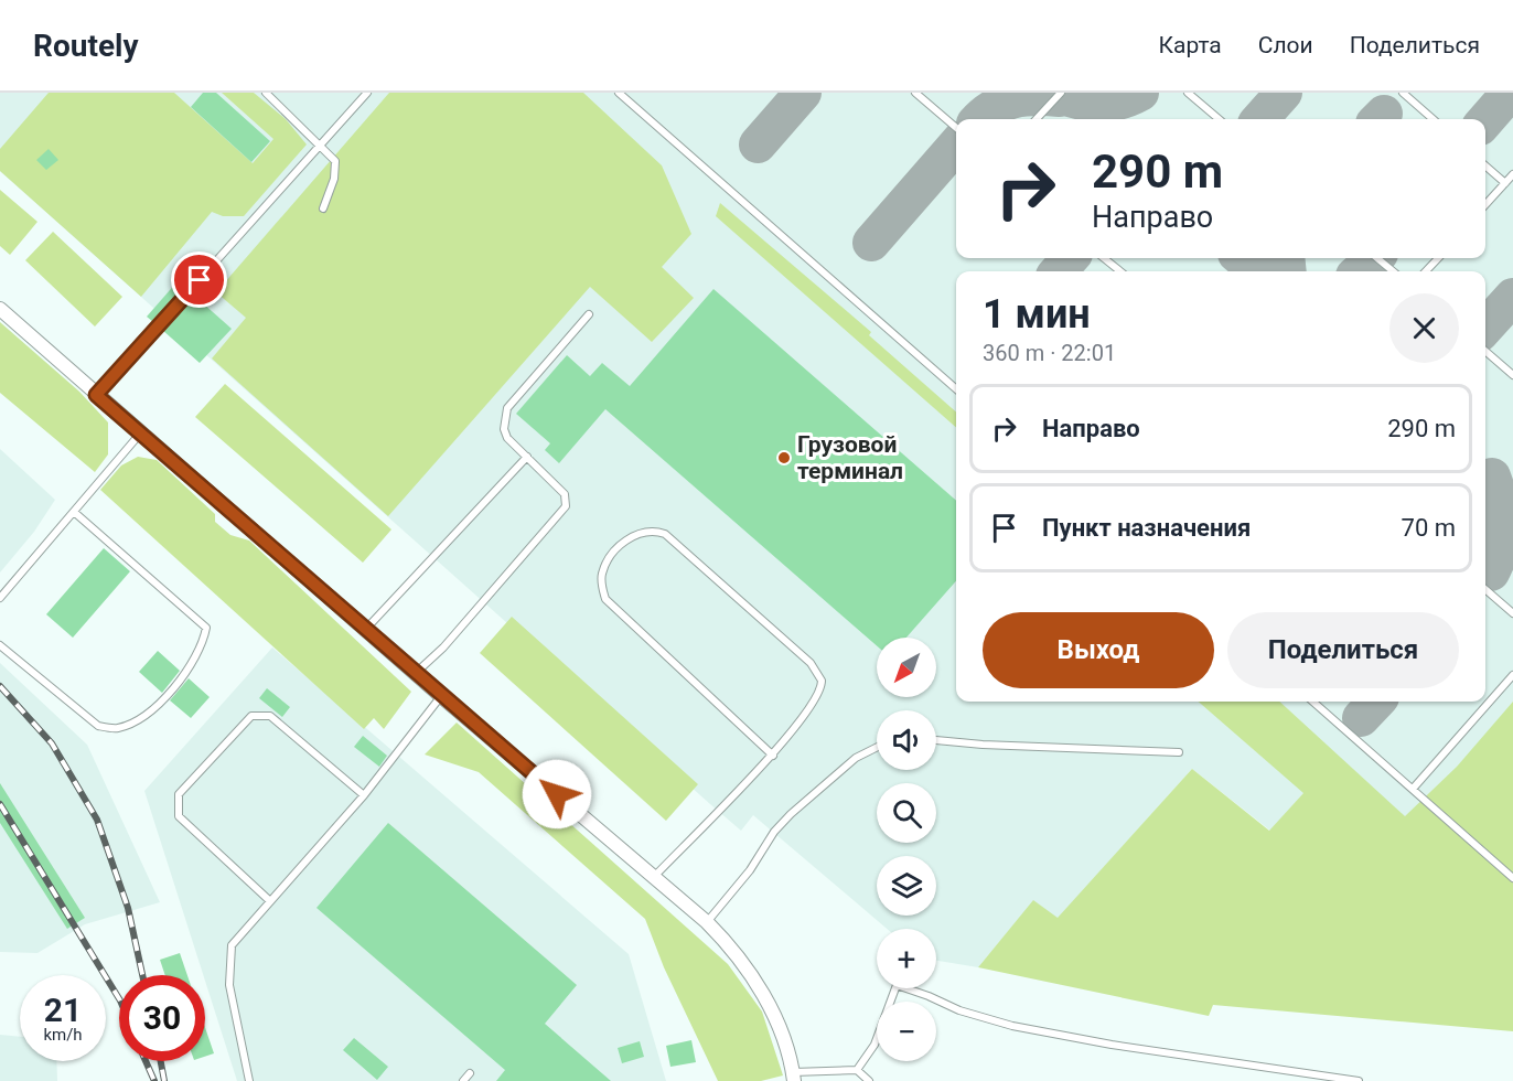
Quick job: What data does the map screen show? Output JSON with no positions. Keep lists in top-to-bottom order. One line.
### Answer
{"places":["Грузовой терминал"],"north":"bottom left","page":{"header":"Routely","nav":["Карта","Слои","Поделиться"],"turn":["290 m","Направо"],"heading":["1 мин","360 m · 22:01"],"list":[{"name":"Направо","value":"290 m"},{"name":"Пункт назначения","value":"70 m"}],"buttons":["Выход","Поделиться"],"map_buttons":["+","−"],"speed":"21 km/h","limit":"30"}}
